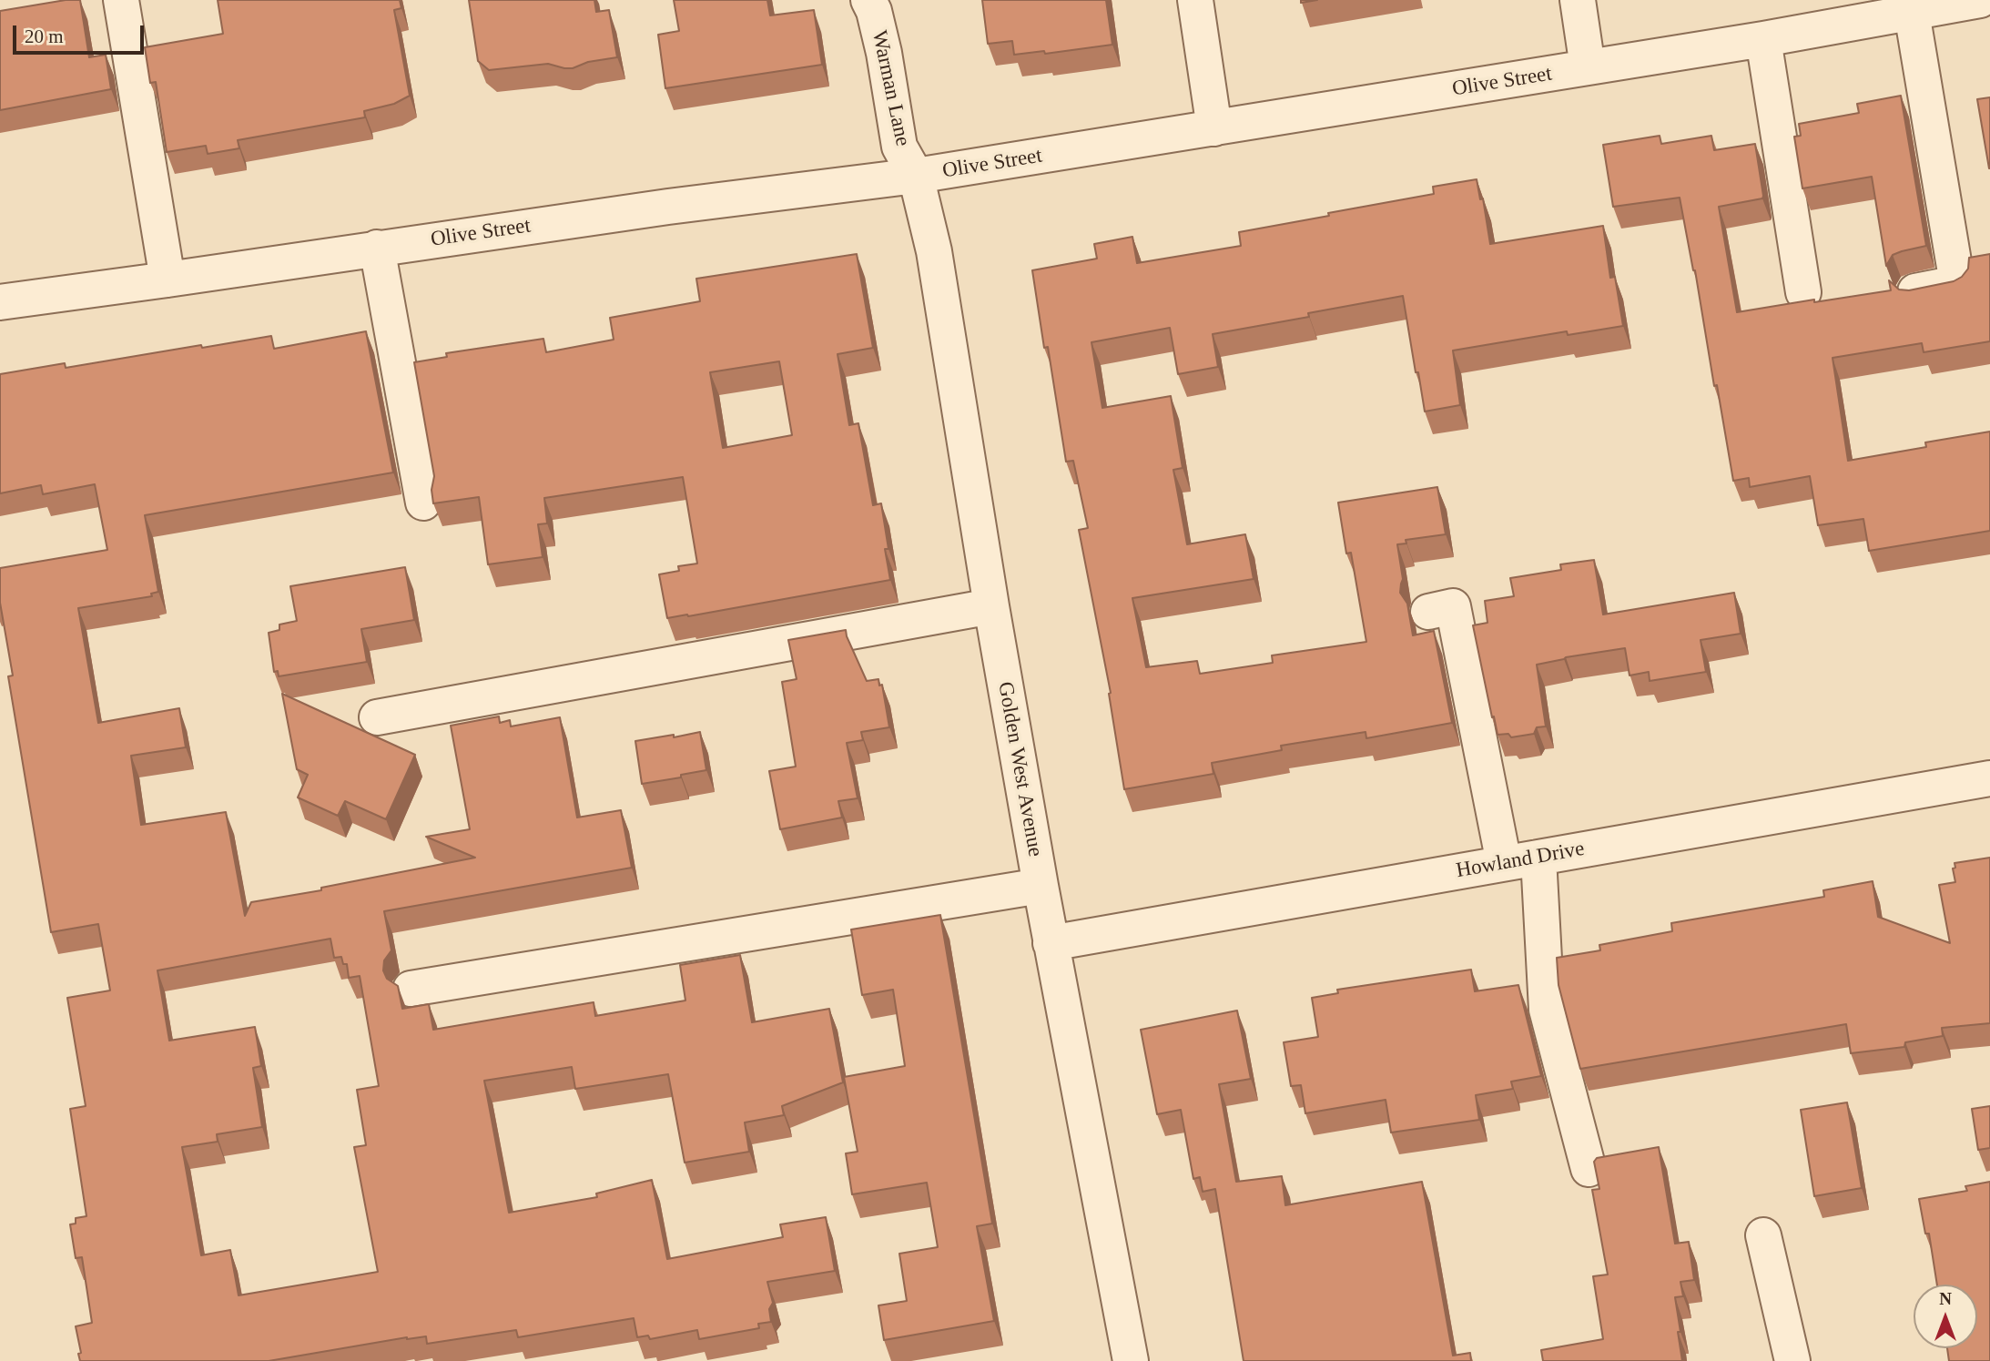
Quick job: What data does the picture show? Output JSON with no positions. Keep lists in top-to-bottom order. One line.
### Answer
{"streets":{"street":["Olive Street","Warman Lane","Golden West Avenue","Howland Drive"]},"crossings":[["Olive Street","Warman Lane"],["Olive Street","Golden West Avenue"],["Warman Lane","Golden West Avenue"],["Golden West Avenue","Howland Drive"]],"scale_bar":"20 m","north":"top"}
